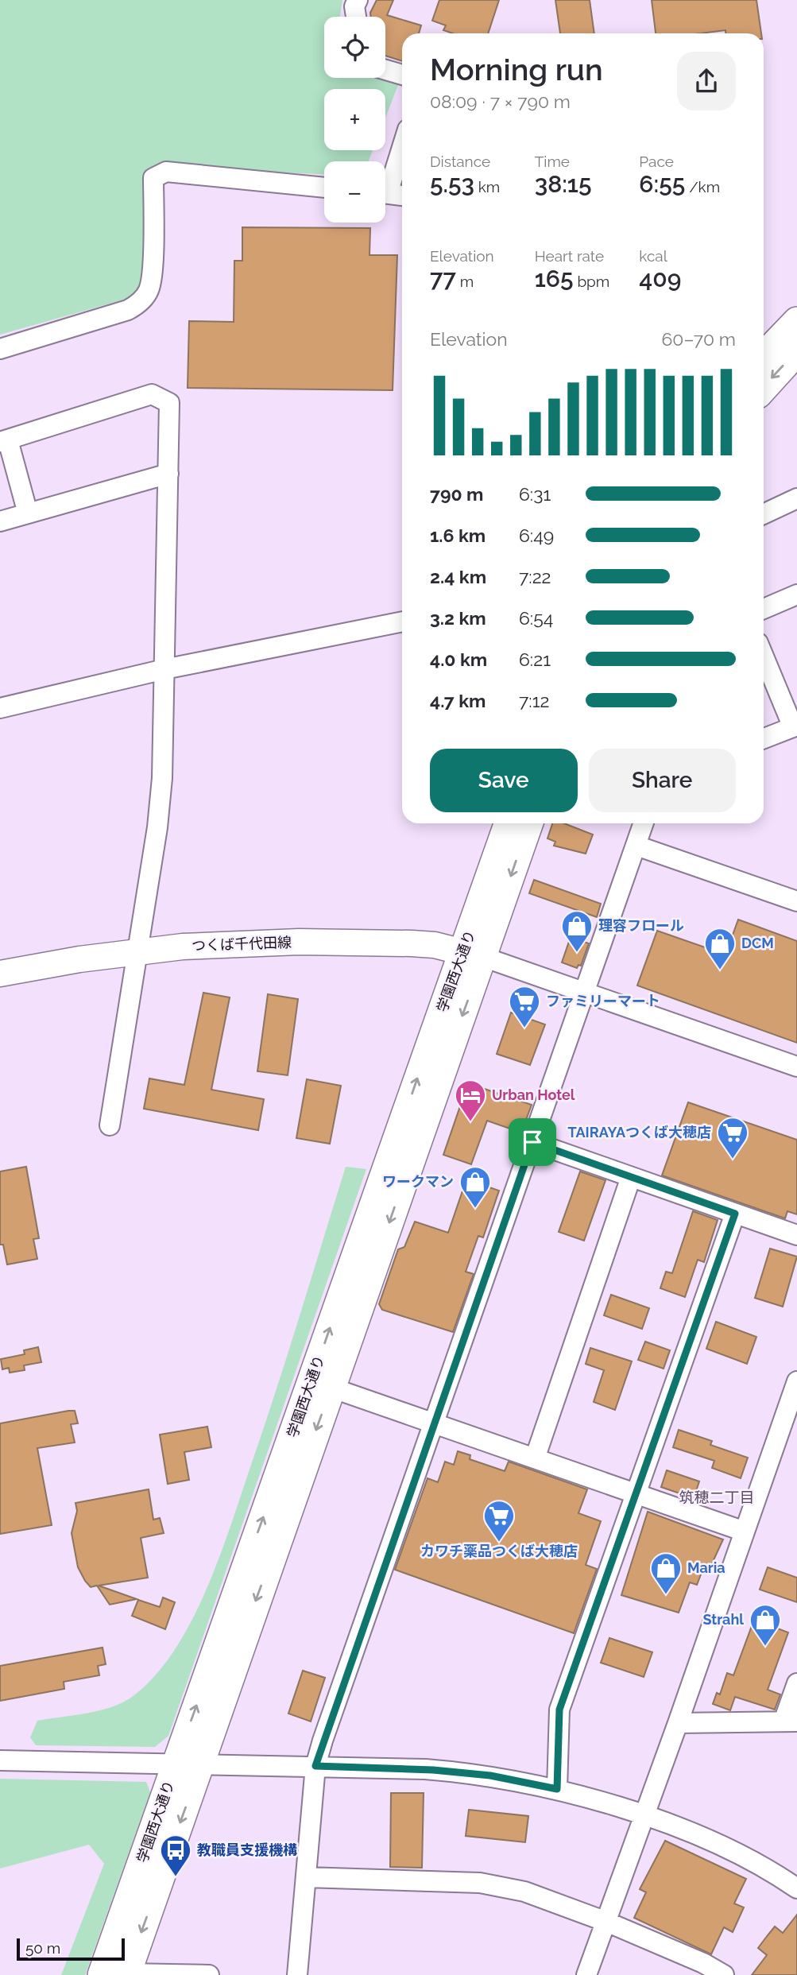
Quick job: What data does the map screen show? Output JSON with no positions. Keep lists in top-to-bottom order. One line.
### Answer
{"streets":{"highway":["学園西大通り"],"main road":["つくば千代田線"]},"crossings":[["つくば千代田線","学園西大通り"]],"districts":["筑穂二丁目"],"places":{"shop":["理容フロール","DCM","ワークマン","Maria","Strahl"],"supermarket":["ファミリーマート","TAIRAYAつくば大穂店","カワチ薬品つくば大穂店"],"hotel":["Urban Hotel"],"bus stop":["教職員支援機構"]},"scale_bar":"50 m","page":{"map_buttons":["+","−"],"heading":["Morning run","08:09 · 7 × 790 m"],"stats":[["Distance","5.53 km"],["Time","38:15"],["Pace","6:55 /km"],["Elevation","77 m"],["Heart rate","165 bpm"],["kcal","409"]],"chart":["Elevation","60–70 m"],"list":[{"name":"790 m","note":"6:31"},{"name":"1.6 km","note":"6:49"},{"name":"2.4 km","note":"7:22"},{"name":"3.2 km","note":"6:54"},{"name":"4.0 km","note":"6:21"},{"name":"4.7 km","note":"7:12"}],"buttons":["Save","Share"],"scale":"50 m"}}
